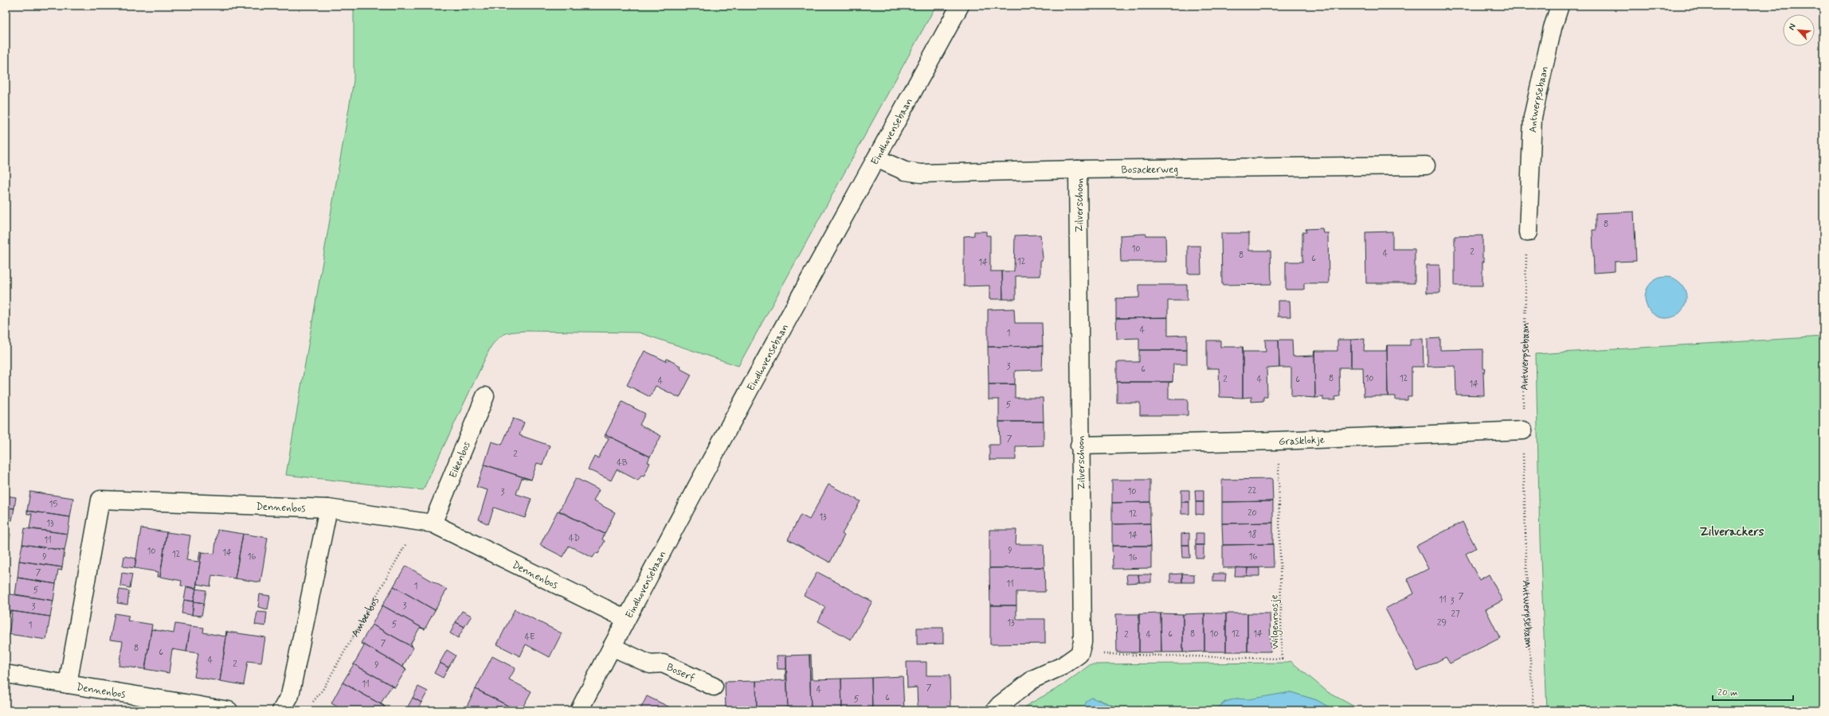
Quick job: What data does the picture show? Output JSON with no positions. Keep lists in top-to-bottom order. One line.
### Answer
{"streets":{"street":["Antwerpsebaan","Eindhovensebaan","Bosackerweg","Zilverschoon","Grasklokje","Eikenbos","Dennenbos","Boserf"],"path":["Amberbos","Wilgenroosje"]},"crossings":[["Antwerpsebaan","Grasklokje"],["Eindhovensebaan","Bosackerweg"],["Eindhovensebaan","Dennenbos"],["Eindhovensebaan","Boserf"],["Bosackerweg","Zilverschoon"],["Zilverschoon","Grasklokje"],["Zilverschoon","Wilgenroosje"],["Grasklokje","Wilgenroosje"],["Eikenbos","Dennenbos"],["Eikenbos","Amberbos"],["Dennenbos","Amberbos"]],"districts":["Zilverackers"],"house_numbers":["8","10","2","4","8","6","12","14","4","1","3","6","8","10","12","2","4","6","4","14","5","7","2","4B","22","10","3","15","20","12","13","13","18","14","4D","11","9","10","14","12","9","16","16","16","7","11","1","5","7","11","3","3","3","27","13","29","5","1","6","8","10","12","14","2","4","4E","7","8","6","4","2","9","11","7","4","6","5"],"scale_bar":"20 m","north":"top left"}
